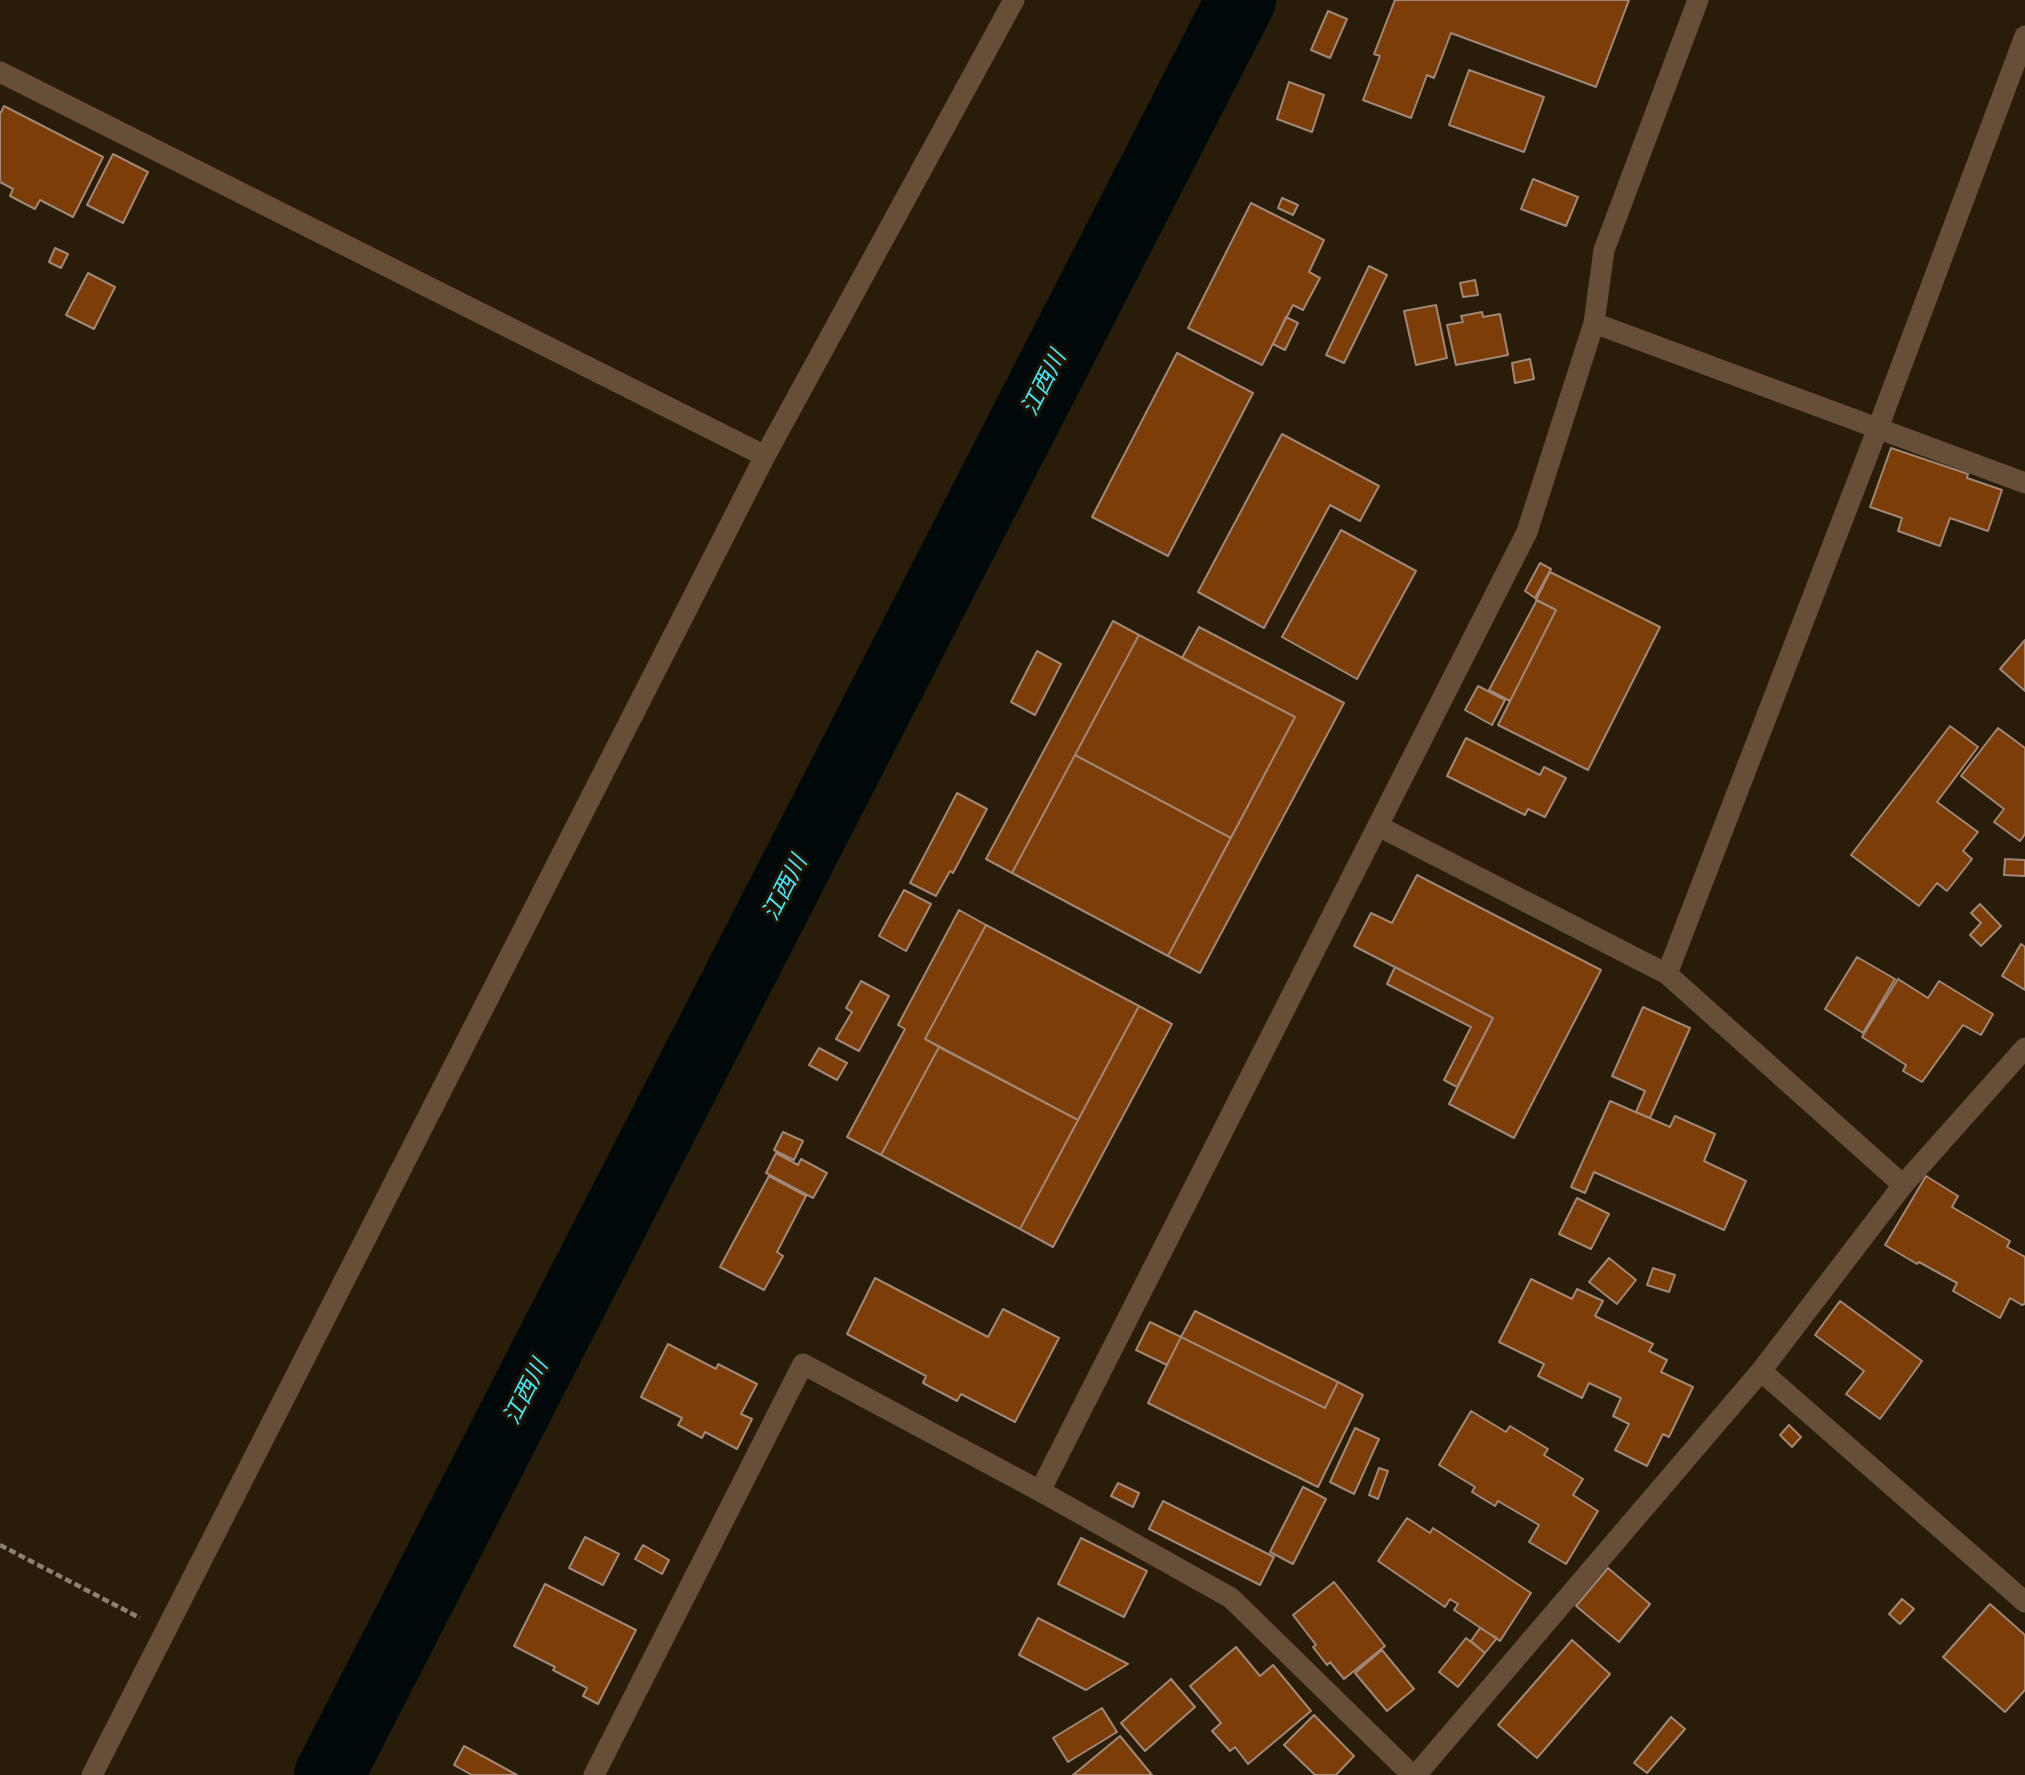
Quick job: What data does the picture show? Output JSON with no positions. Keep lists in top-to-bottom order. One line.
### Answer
{"water":["江西川"]}
